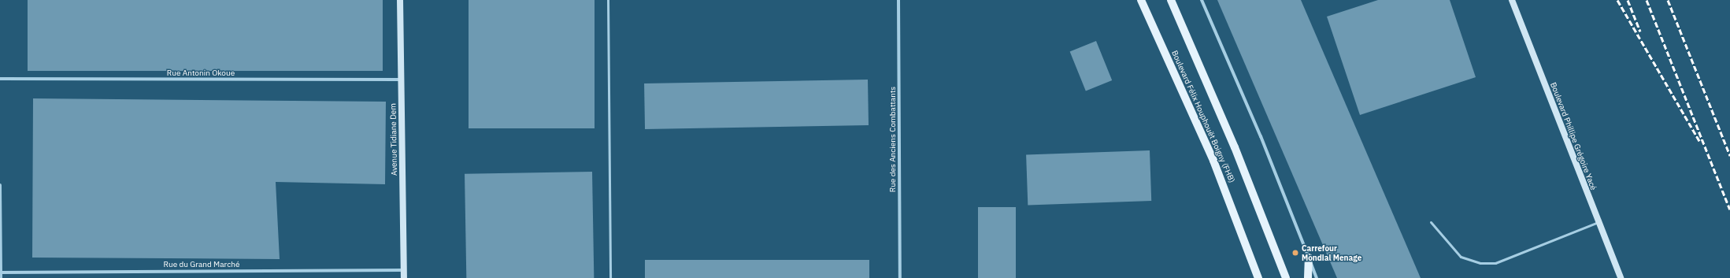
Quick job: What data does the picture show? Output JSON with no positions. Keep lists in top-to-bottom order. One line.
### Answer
{"streets":{"main road":["Boulevard Félix Houphouët Boigny (FHB)"],"street":["Rue Antonin Okoue","Boulevard Phillipe Grégoire Yacé","Avenue Tidiane Dem","Rue des Anciens Combattants","Rue du Grand Marché"]},"crossings":[["Rue Antonin Okoue","Avenue Tidiane Dem"],["Avenue Tidiane Dem","Rue du Grand Marché"]],"places":["Carrefour Mondial Menage"]}
